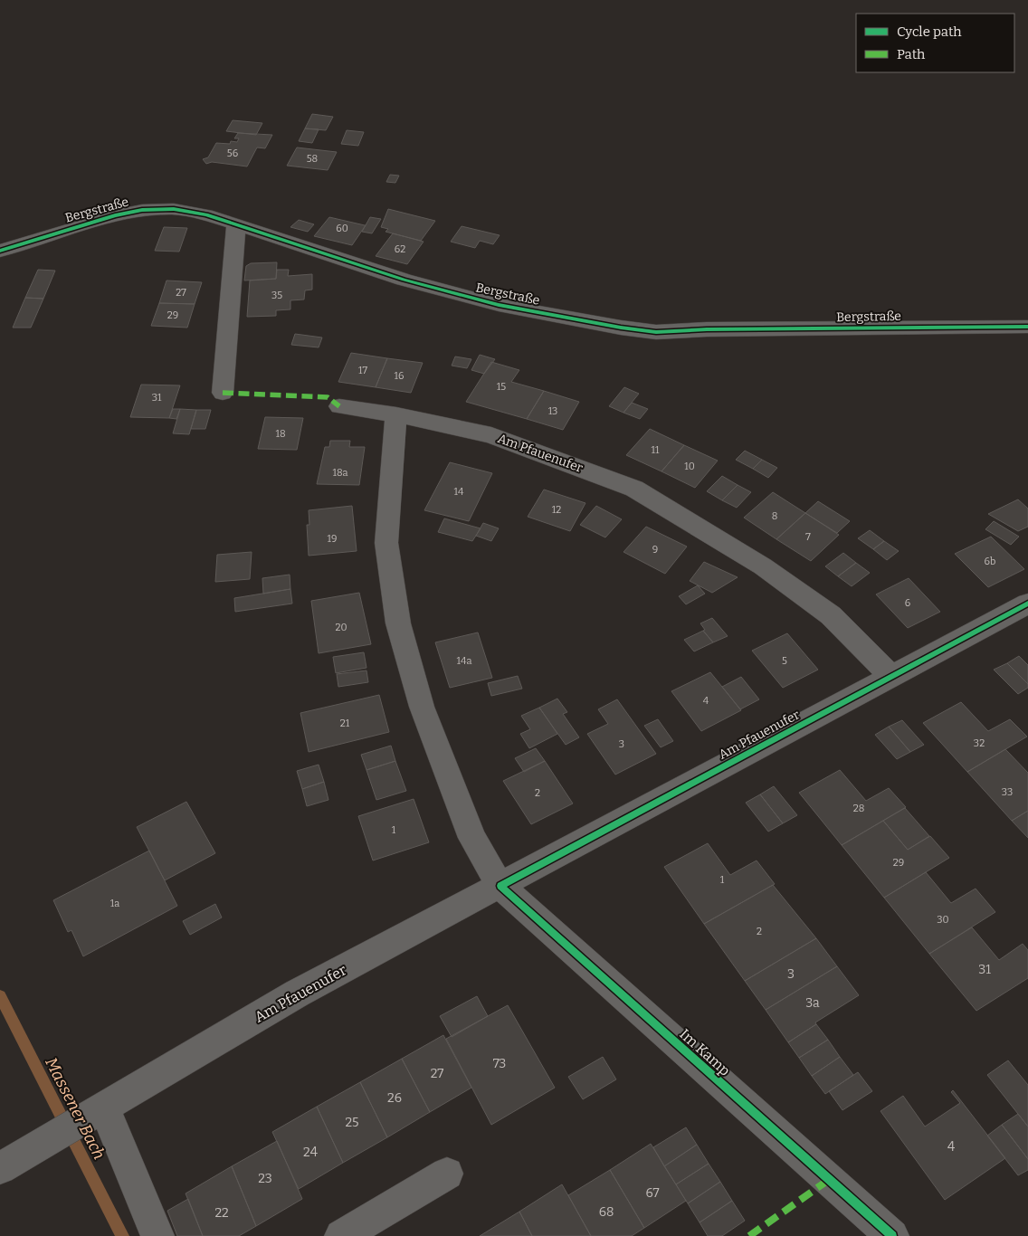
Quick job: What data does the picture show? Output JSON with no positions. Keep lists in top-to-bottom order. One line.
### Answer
{"streets":{"street":["Bergstraße","Am Pfauenufer","Im Kamp"]},"crossings":[["Am Pfauenufer","Im Kamp"]],"water":["Massener Bach"],"house_numbers":["56","58","60","62","27","35","29","17","16","15","31","13","18","11","10","18a","14","12","8","7","19","9","6b","6","20","14a","5","4","21","32","3","33","2","28","1","29","1","1a","30","2","31","3","3a","73","27","26","25","4","24","23","67","68","22"],"legend":["Cycle path","Path"]}
